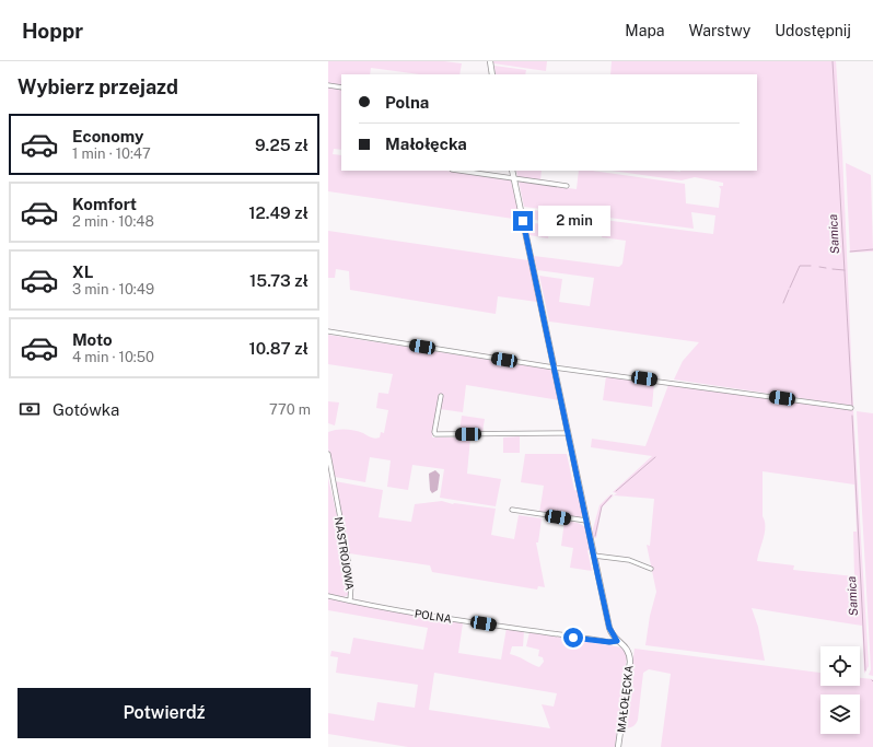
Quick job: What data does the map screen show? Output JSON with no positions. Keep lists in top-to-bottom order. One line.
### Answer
{"streets":{"street":["NASTROJOWA","POLNA","MAŁOŁĘCKA"]},"crossings":[["NASTROJOWA","POLNA"],["POLNA","MAŁOŁĘCKA"]],"water":["Samica"],"page":{"header":"Hoppr","nav":["Mapa","Warstwy","Udostępnij"],"heading":"Wybierz przejazd","banner":["Polna","Małołęcka"],"list":[{"name":"Economy","note":"1 min · 10:47","value":"9.25 zł"},{"name":"Komfort","note":"2 min · 10:48","value":"12.49 zł"},{"name":"XL","note":"3 min · 10:49","value":"15.73 zł"},{"name":"Moto","note":"4 min · 10:50","value":"10.87 zł"}],"bubble":"2 min","pay":["Gotówka","770 m"],"buttons":"Potwierdź"}}
